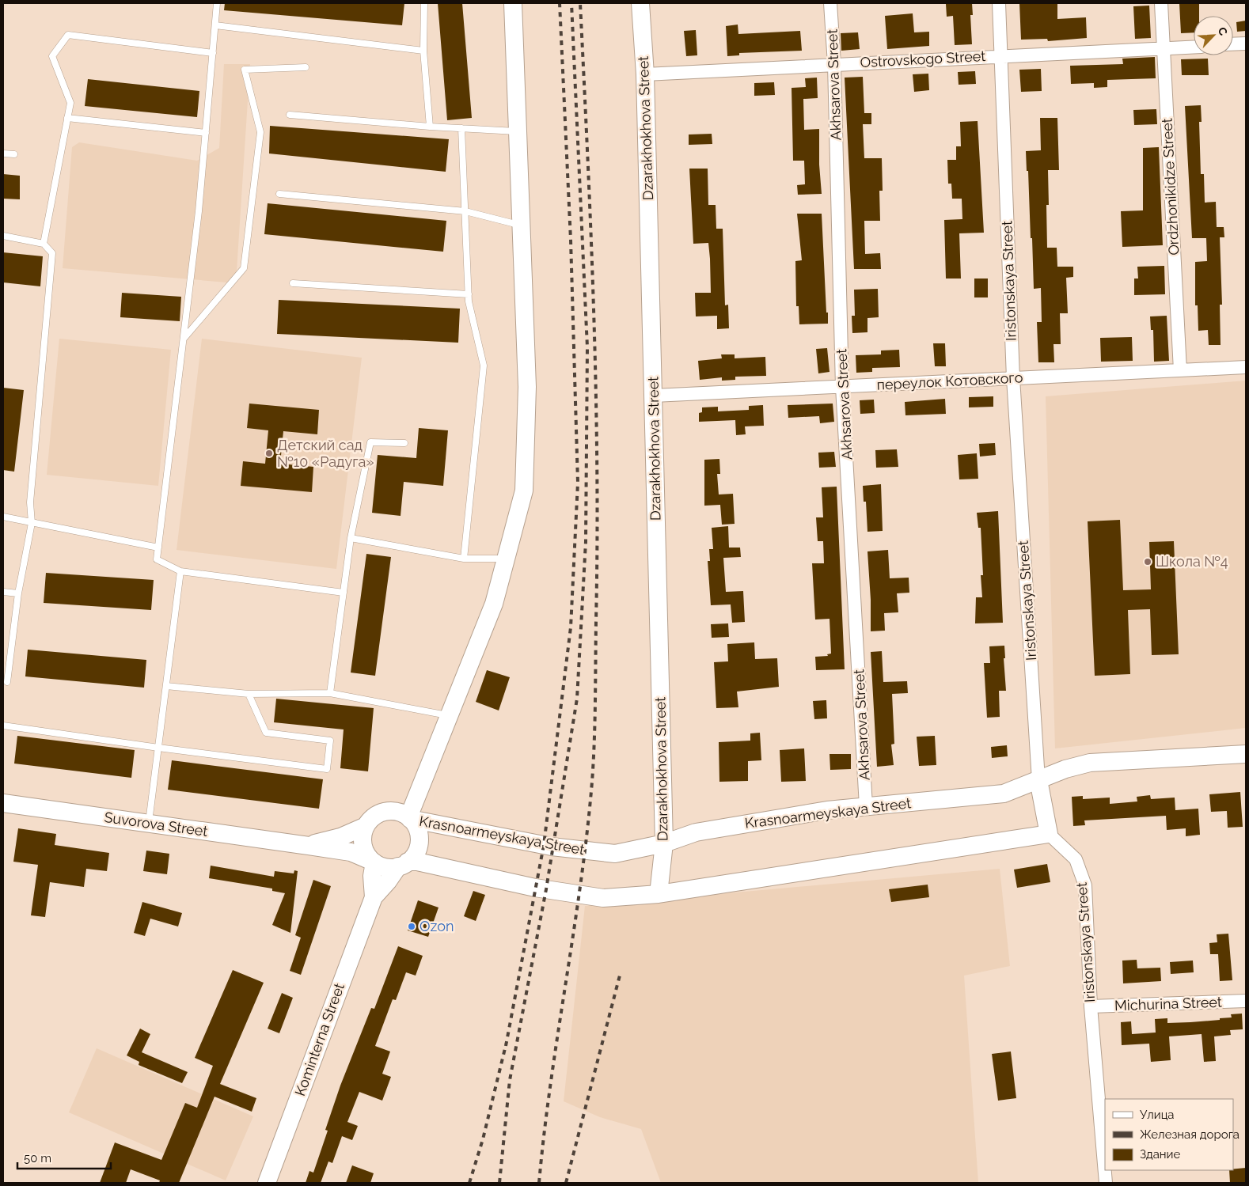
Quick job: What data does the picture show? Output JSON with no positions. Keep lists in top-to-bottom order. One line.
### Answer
{"streets":{"street":["Ostrovskogo Street","Akhsarova Street","Dzarakhokhova Street","Ordzhonikidze Street","Iristonskaya Street","переулок Котовского","Krasnoarmeyskaya Street","Suvorova Street","Michurina Street","Kominterna Street"]},"crossings":[["Ostrovskogo Street","Akhsarova Street"],["Ostrovskogo Street","Dzarakhokhova Street"],["Ostrovskogo Street","Ordzhonikidze Street"],["Ostrovskogo Street","Iristonskaya Street"],["Akhsarova Street","переулок Котовского"],["Akhsarova Street","Krasnoarmeyskaya Street"],["Dzarakhokhova Street","переулок Котовского"],["Dzarakhokhova Street","Krasnoarmeyskaya Street"],["Ordzhonikidze Street","переулок Котовского"],["Iristonskaya Street","переулок Котовского"],["Iristonskaya Street","Krasnoarmeyskaya Street"],["Iristonskaya Street","Michurina Street"],["Krasnoarmeyskaya Street","Suvorova Street"],["Krasnoarmeyskaya Street","Kominterna Street"],["Suvorova Street","Kominterna Street"]],"places":["Детский сад №10 «Радуга»","Школа №4","Ozon"],"legend":["Улица","Железная дорога","Здание"],"scale_bar":"50 m","north":"top right"}
